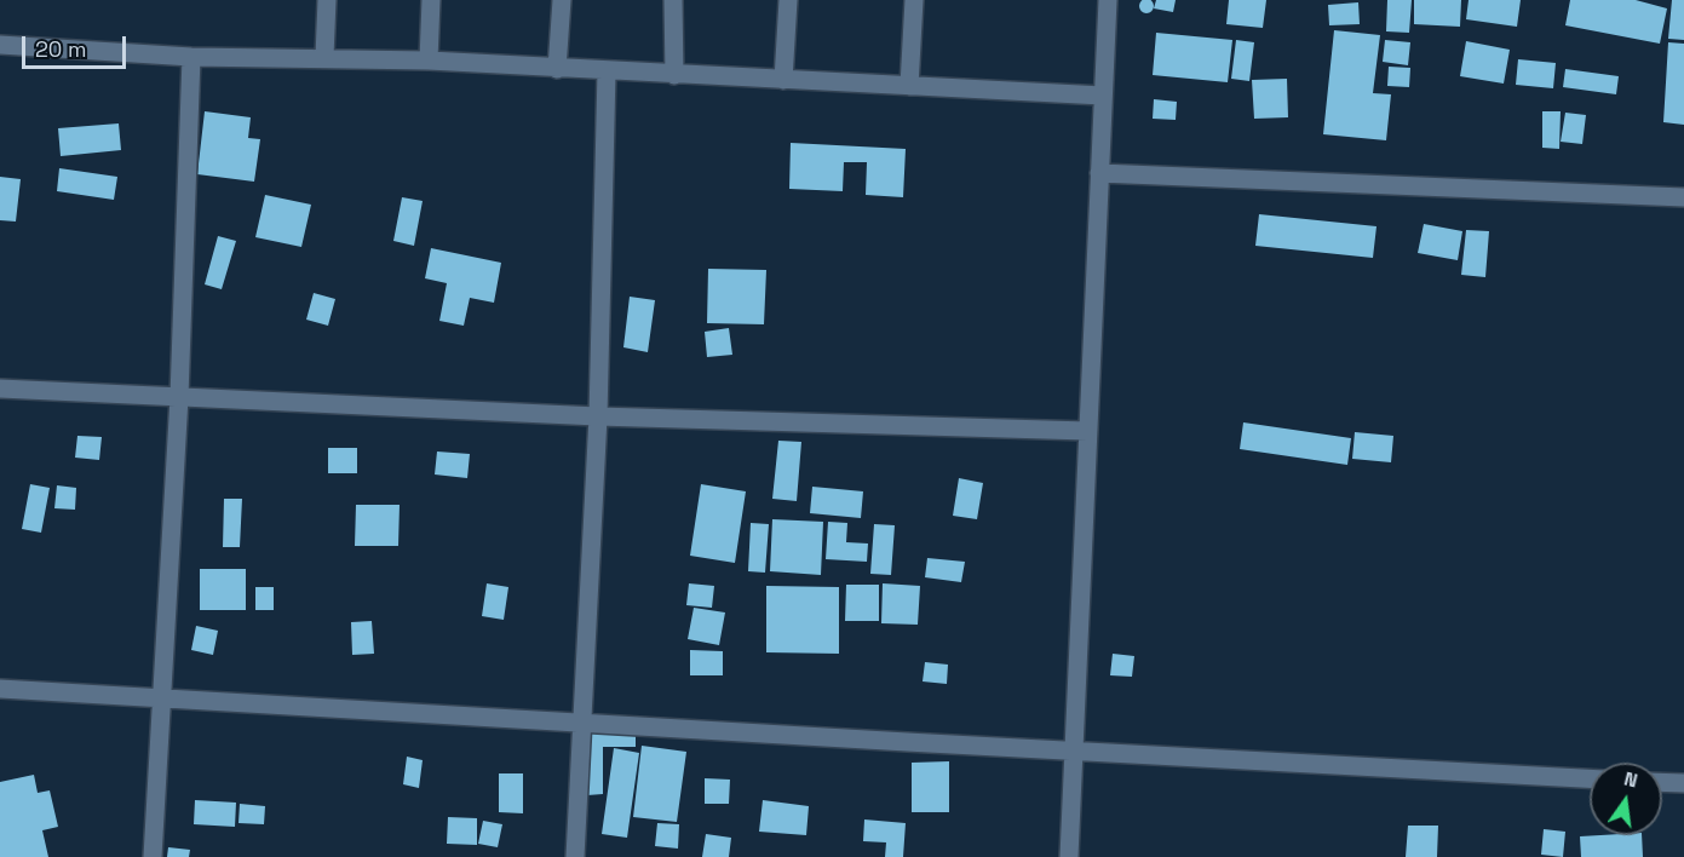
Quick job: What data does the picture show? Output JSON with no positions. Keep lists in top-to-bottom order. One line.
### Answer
{"scale_bar":"20 m","north":"top"}
